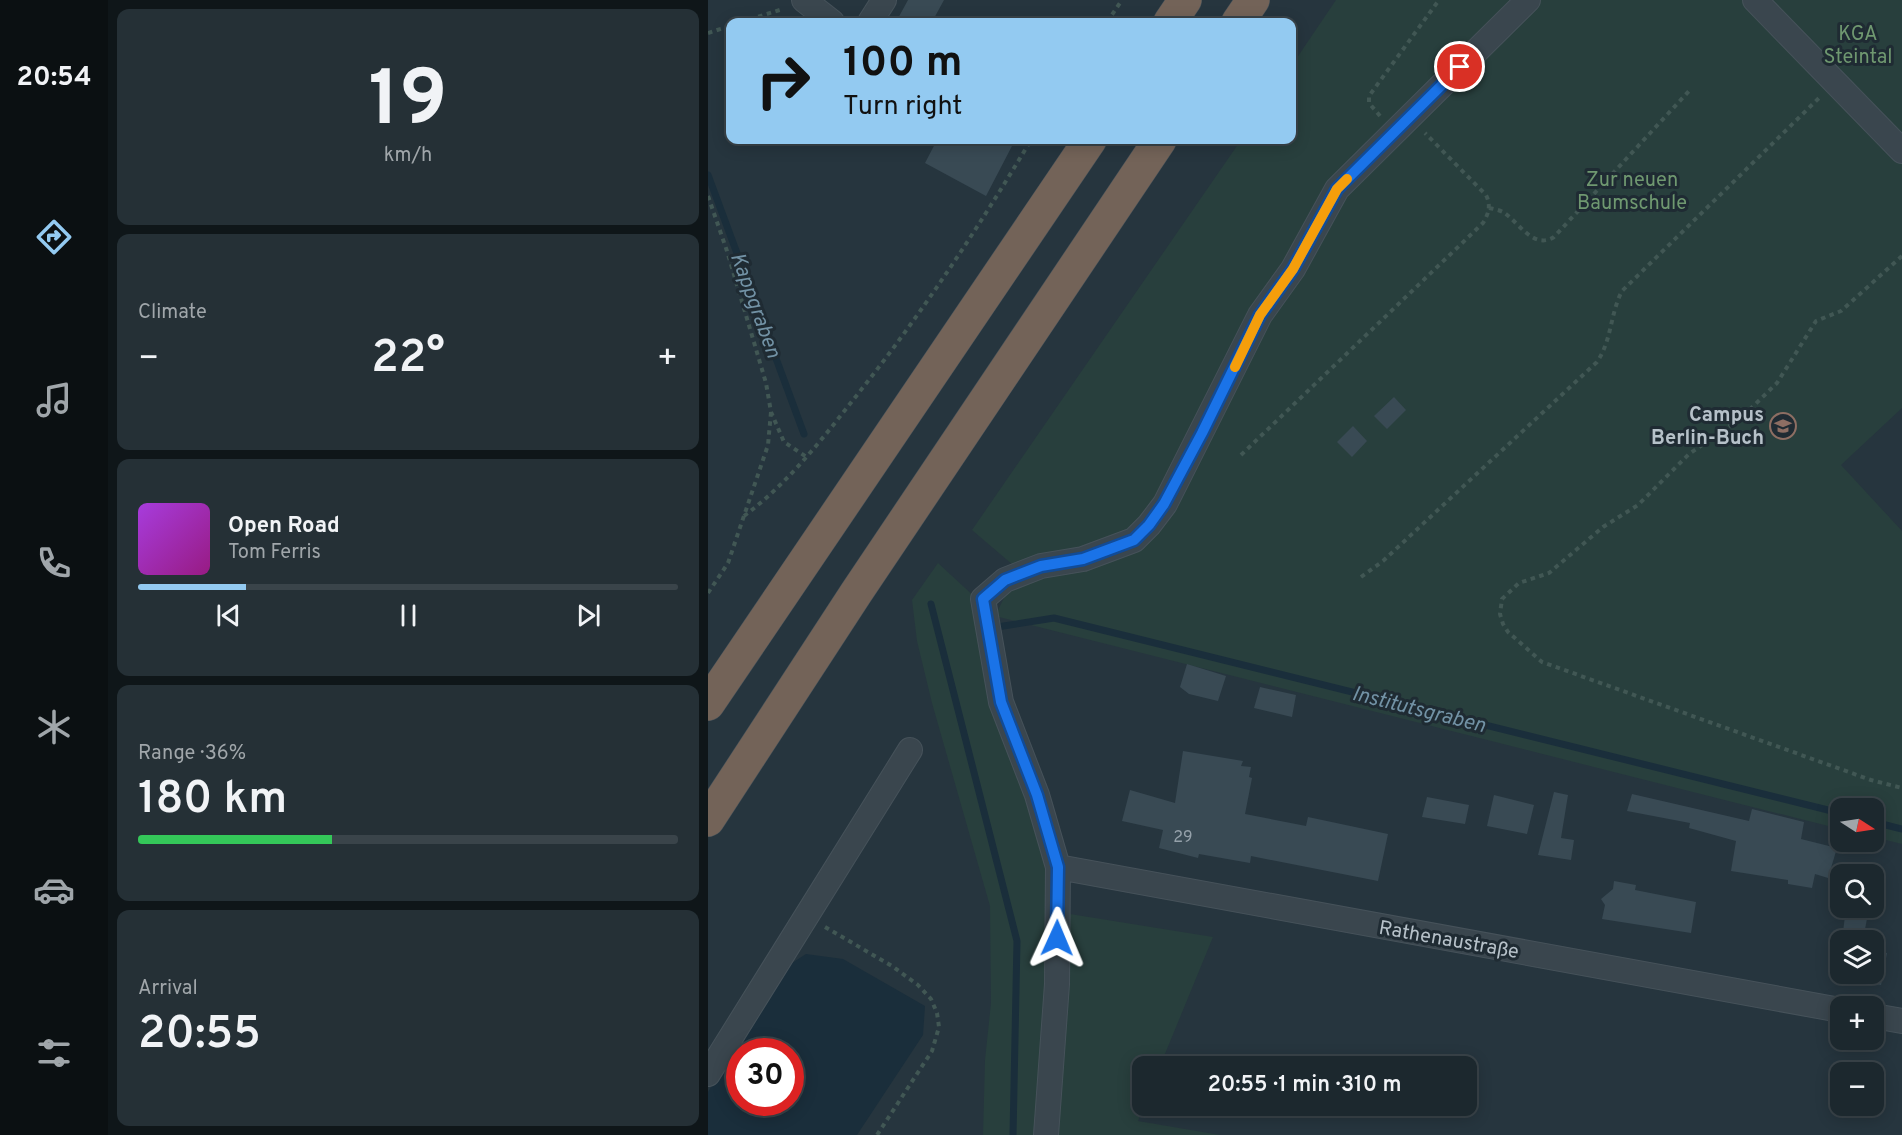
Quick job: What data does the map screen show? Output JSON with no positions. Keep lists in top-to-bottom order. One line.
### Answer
{"streets":{"street":["Rathenaustraße"]},"water":["Kappgraben","Institutsgraben"],"parks":["KGA Steintal","Zur neuen Baumschule"],"places":{"school or university":["Campus Berlin-Buch"]},"house_numbers":["29"],"north":"right","page":{"tabs":"20:54","tile":[["19","km/h"],"Climate",["Range · 36%","180 km"],["Arrival","20:55"]],"turn":["100 m","Turn right"],"heat":["−","22°","+"],"song":["Open Road","Tom Ferris"],"map_buttons":["+","−"],"limit":"30","trip":"20:55 · 1 min · 310 m"}}
